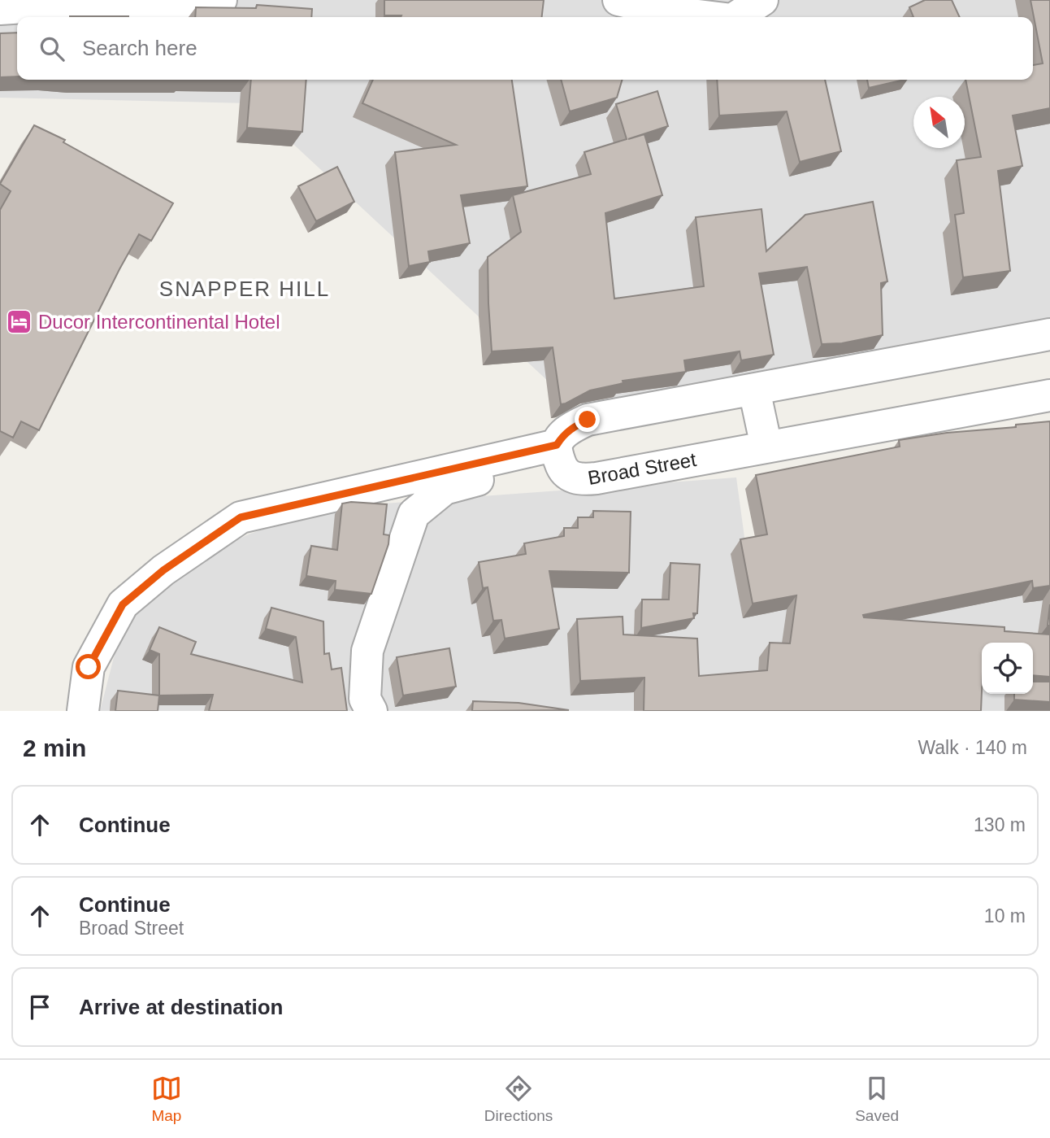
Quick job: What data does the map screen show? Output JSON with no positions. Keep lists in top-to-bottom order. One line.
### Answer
{"streets":{"street":["Broad Street"]},"districts":["SNAPPER HILL"],"places":{"hotel":["Ducor Intercontinental Hotel"]},"north":"top left","page":{"search":"Search here","heading":["2 min","Walk · 140 m"],"list":[["Continue","130 m"],["Continue","Broad Street","10 m"],"Arrive at destination"],"nav":["Map","Directions","Saved"]}}
